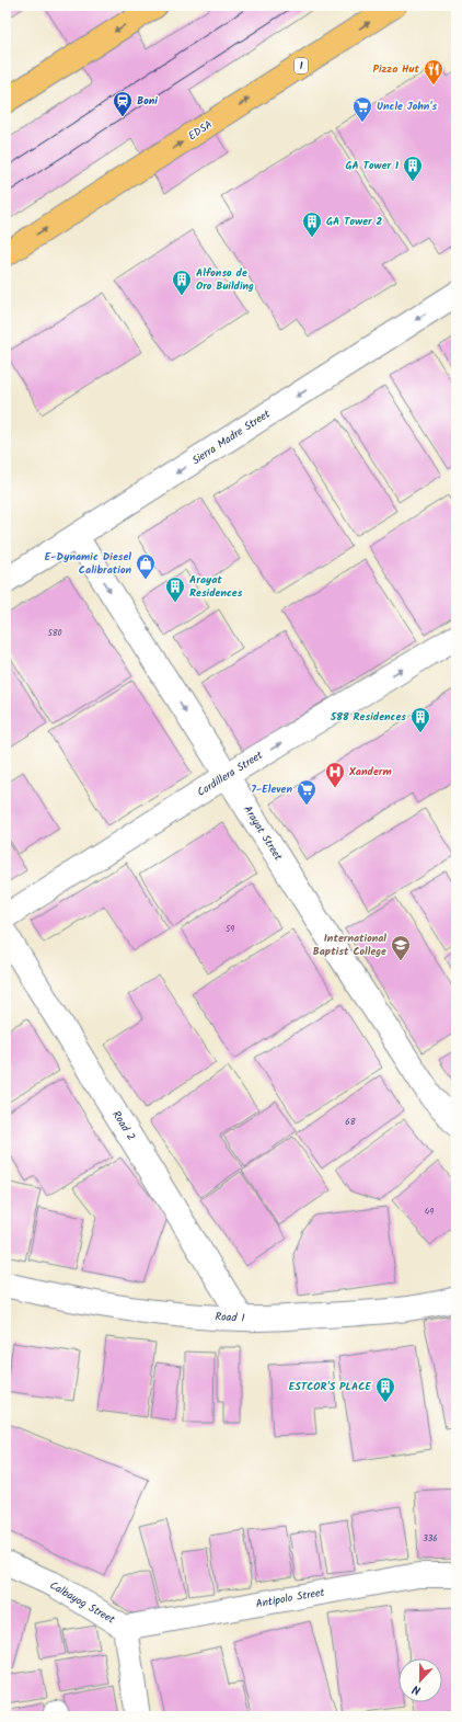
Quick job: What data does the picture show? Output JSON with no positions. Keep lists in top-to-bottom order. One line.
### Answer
{"streets":{"highway":["1","EDSA"],"street":["Sierra Madre Street","Cordillera Street","Arayat Street","Road 2","Road 1","Antipolo Street","Calbayog Street"]},"crossings":[["Sierra Madre Street","Arayat Street"],["Cordillera Street","Arayat Street"],["Road 2","Road 1"],["Antipolo Street","Calbayog Street"]],"one_way":["Sierra Madre Street","Cordillera Street","Arayat Street"],"places":{"restaurant":["Pizza Hut"],"station":["Boni"],"supermarket":["Uncle John's","7-Eleven"],"building":["GA Tower 1","GA Tower 2","Alfonso de Oro Building","Arayat Residences","588 Residences","ESTCOR'S PLACE"],"shop":["E-Dynamic Diesel Calibration"],"hospital":["Xanderm"],"school or university":["International Baptist College"]},"house_numbers":["580","59","68","49","336"],"north":"bottom"}
